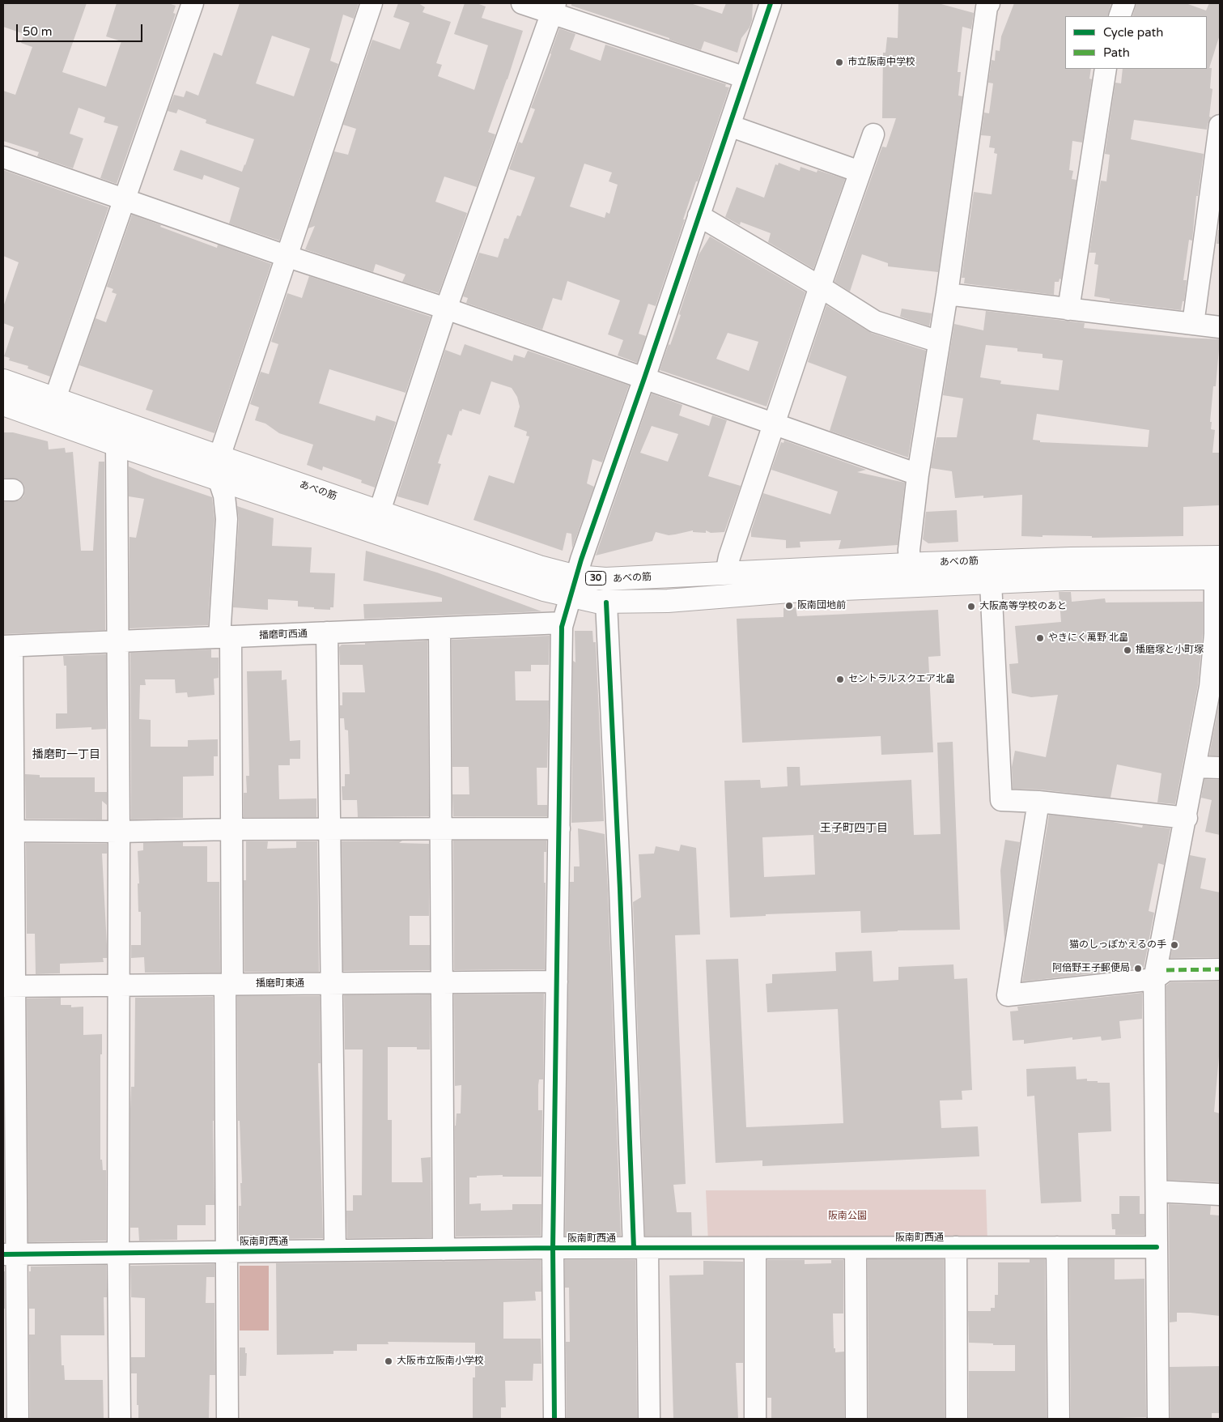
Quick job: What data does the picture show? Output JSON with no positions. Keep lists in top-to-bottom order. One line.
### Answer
{"streets":{"main road":["あべの筋","30"],"street":["播磨町西通","播磨町東通","阪南町西通"]},"districts":["播磨町一丁目","王子町四丁目"],"parks":["阪南公園"],"places":["市立阪南中学校","阪南団地前","大阪高等学校のあと","やきにく萬野 北畠","播磨塚と小町塚","セントラルスクエア北畠","猫のしっぽかえるの手","阿倍野王子郵便局","大阪市立阪南小学校"],"legend":["Cycle path","Path"],"scale_bar":"50 m"}
